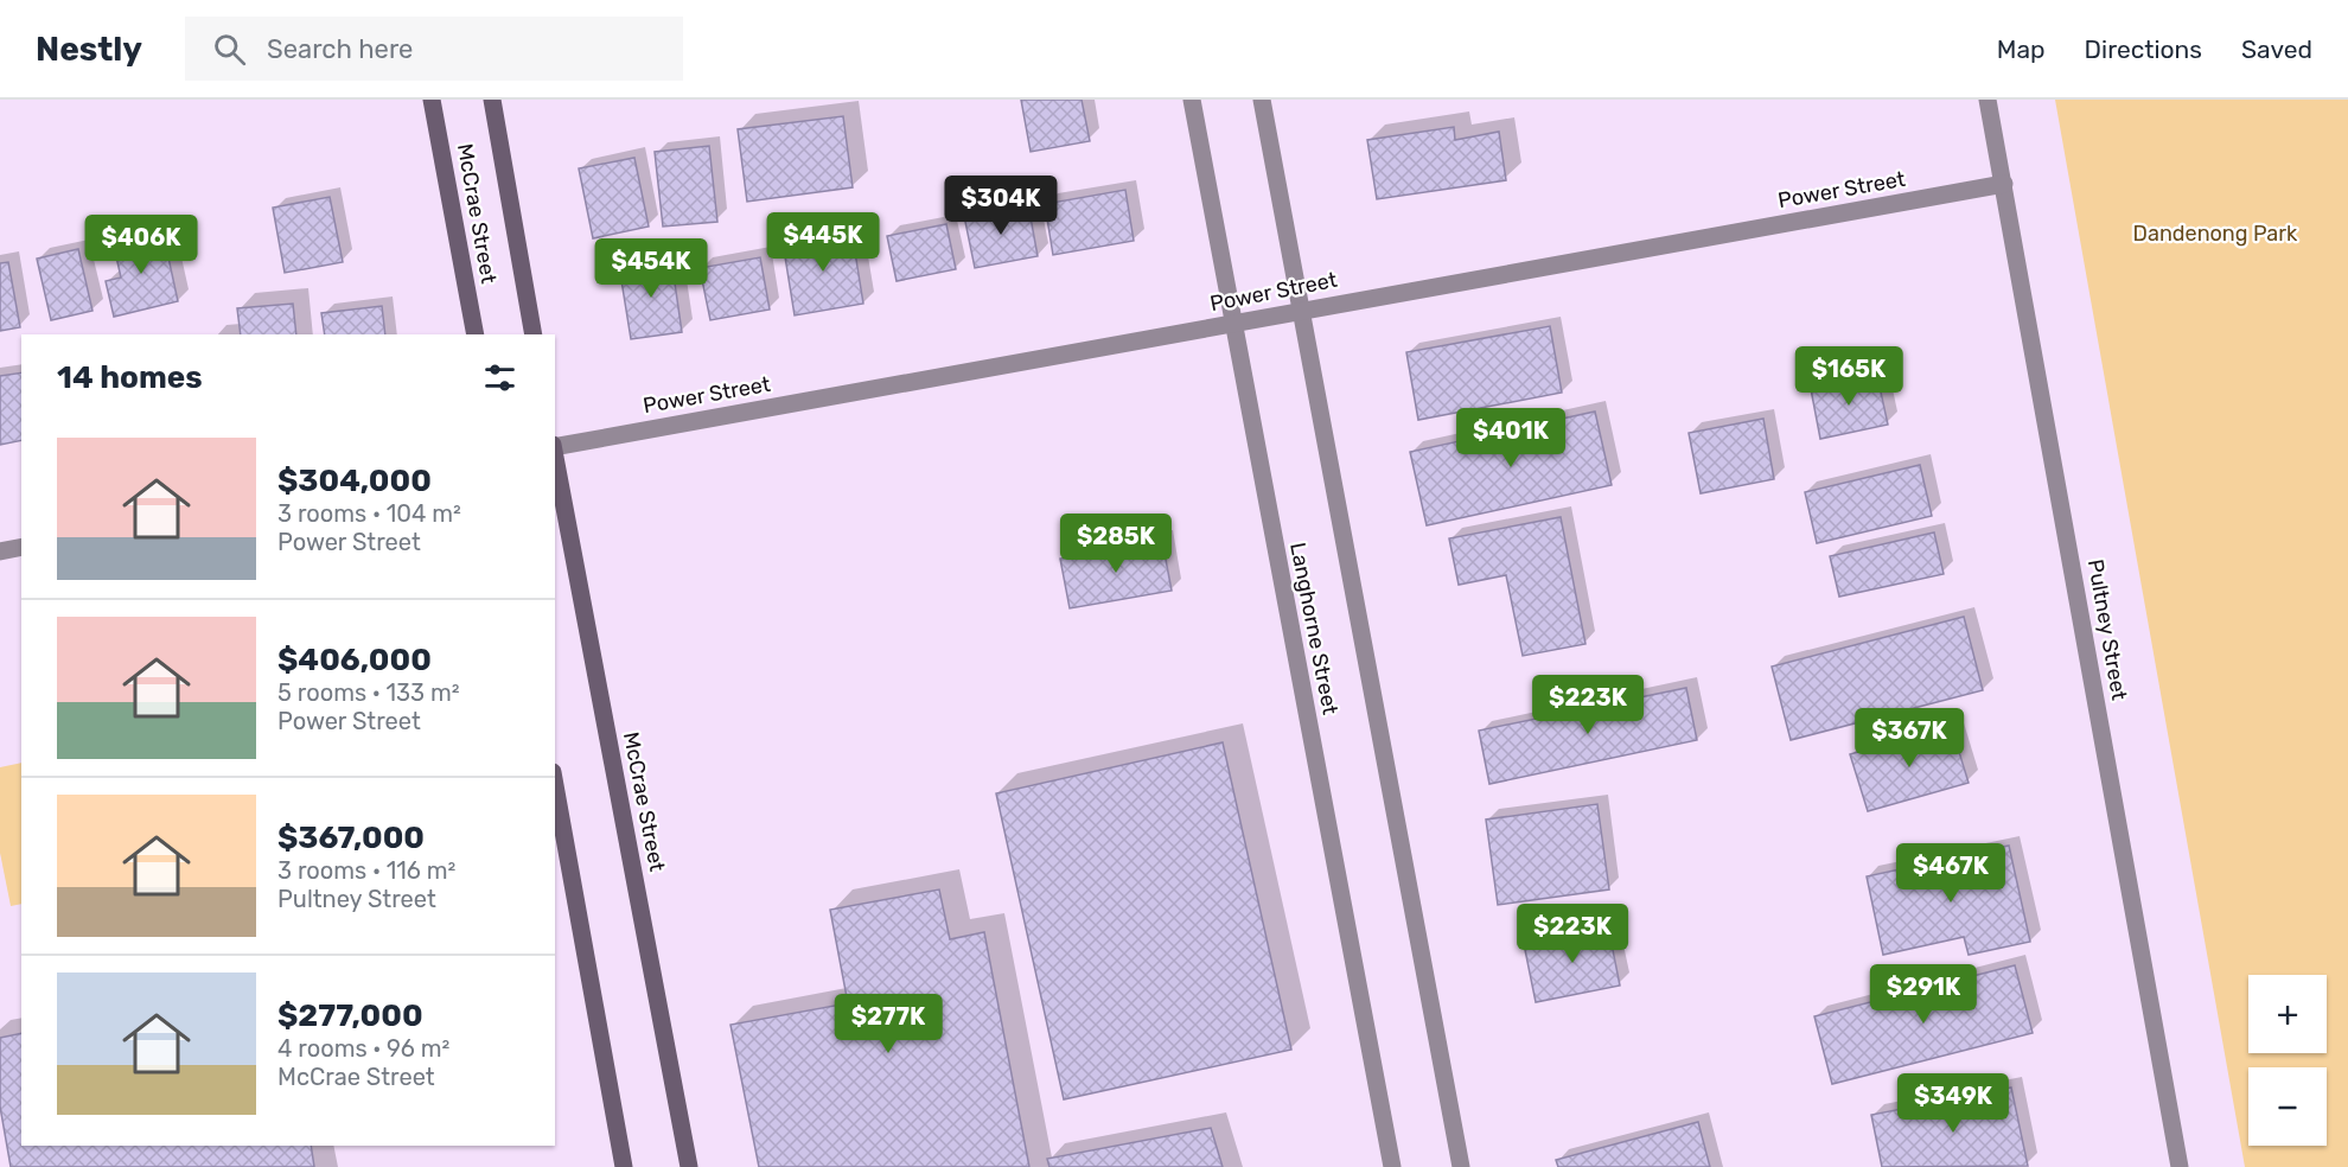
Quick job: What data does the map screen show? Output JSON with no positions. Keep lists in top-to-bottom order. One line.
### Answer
{"streets":{"main road":["McCrae Street"],"street":["Power Street","Langhorne Street","Pultney Street"]},"crossings":[["Power Street","Langhorne Street"],["Power Street","Pultney Street"]],"parks":["Dandenong Park"],"page":{"header":"Nestly","search":"Search here","nav":["Map","Directions","Saved"],"price":["$304K","$445K","$406K","$454K","$165K","$401K","$285K","$223K","$367K","$467K","$223K","$291K","$277K","$349K"],"heading":"14 homes","list":[{"name":"$304,000","note":"3 rooms · 104 m² · Power Street"},{"name":"$406,000","note":"5 rooms · 133 m² · Power Street"},{"name":"$367,000","note":"3 rooms · 116 m² · Pultney Street"},{"name":"$277,000","note":"4 rooms · 96 m² · McCrae Street"}],"map_buttons":["+","−"]}}
